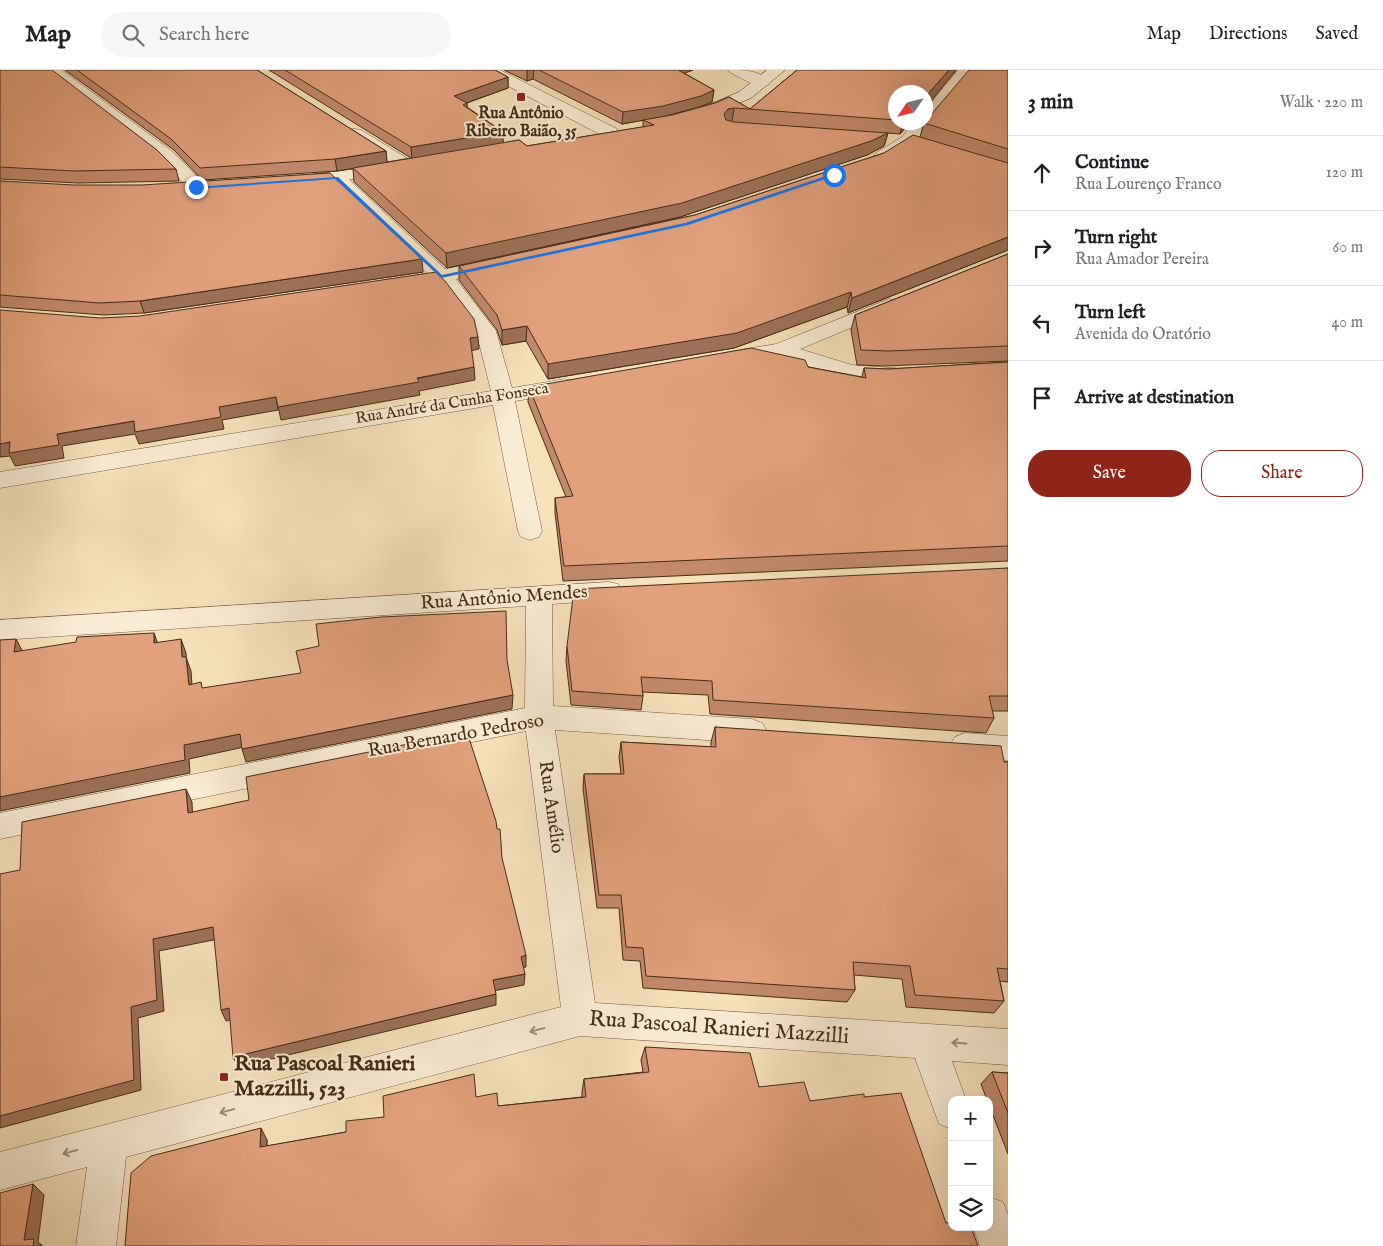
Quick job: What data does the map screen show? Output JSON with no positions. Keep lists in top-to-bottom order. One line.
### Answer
{"streets":{"street":["Rua André da Cunha Fonseca","Rua Antônio Mendes","Rua Bernardo Pedroso","Rua Amélio","Rua Pascoal Ranieri Mazzilli"]},"crossings":[["Rua Antônio Mendes","Rua Amélio"],["Rua Bernardo Pedroso","Rua Amélio"],["Rua Amélio","Rua Pascoal Ranieri Mazzilli"]],"one_way":["Rua Pascoal Ranieri Mazzilli"],"places":{"transit":["Rua Antônio Ribeiro Baião, 35","Rua Pascoal Ranieri Mazzilli, 523"]},"north":"bottom left","page":{"header":"Map","search":"Search here","nav":["Map","Directions","Saved"],"heading":["3 min","Walk · 220 m"],"list":[["Continue","Rua Lourenço Franco","120 m"],["Turn right","Rua Amador Pereira","60 m"],["Turn left","Avenida do Oratório","40 m"],"Arrive at destination"],"buttons":["Save","Share"],"map_buttons":["+","−"]}}
